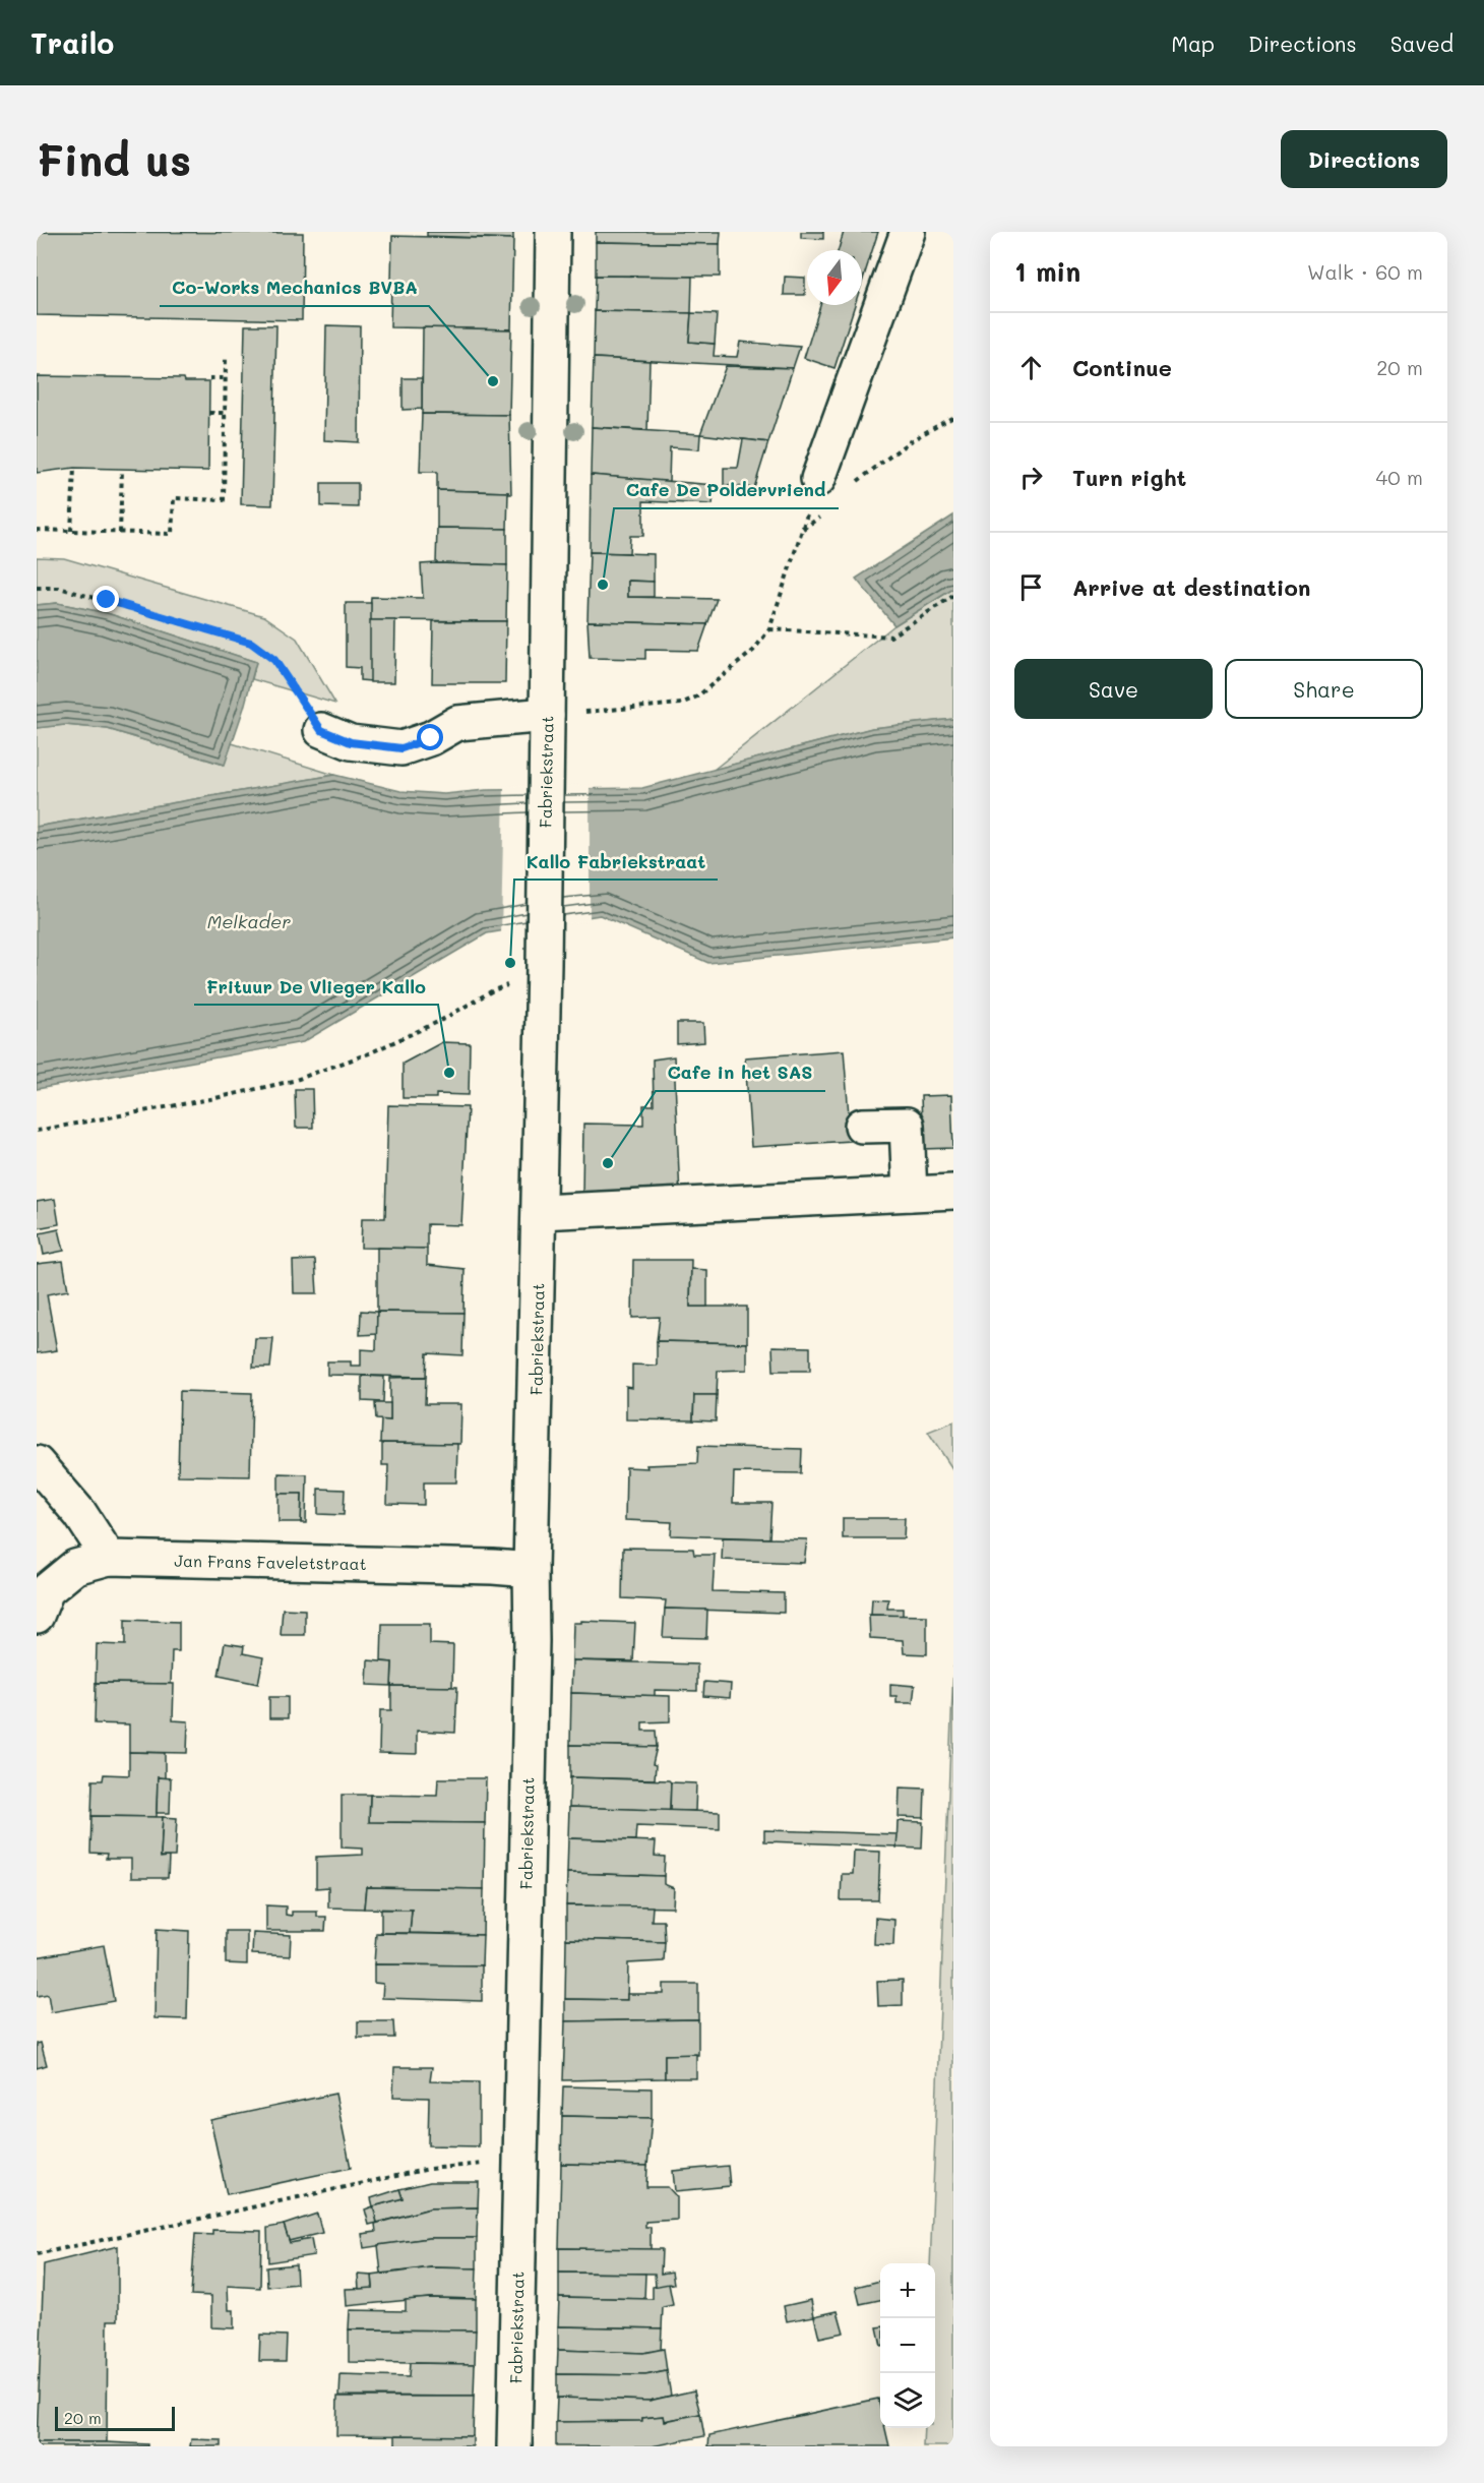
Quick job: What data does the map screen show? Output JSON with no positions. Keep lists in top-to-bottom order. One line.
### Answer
{"streets":{"main road":["Fabriekstraat","Jan Frans Faveletstraat"]},"crossings":[["Fabriekstraat","Jan Frans Faveletstraat"]],"water":["Melkader"],"places":["Co-Works Mechanics BVBA","Cafe De Poldervriend","Kallo Fabriekstraat","Frituur De Vlieger Kallo","Cafe in het SAS"],"scale_bar":"20 m","north":"bottom","page":{"header":"Trailo","nav":["Map","Directions","Saved"],"buttons":["Directions",["Save","Share"]],"title":"Find us","heading":["1 min","Walk · 60 m"],"list":[["Continue","20 m"],["Turn right","40 m"],"Arrive at destination"],"map_buttons":["+","−"],"scale":"20 m"}}
